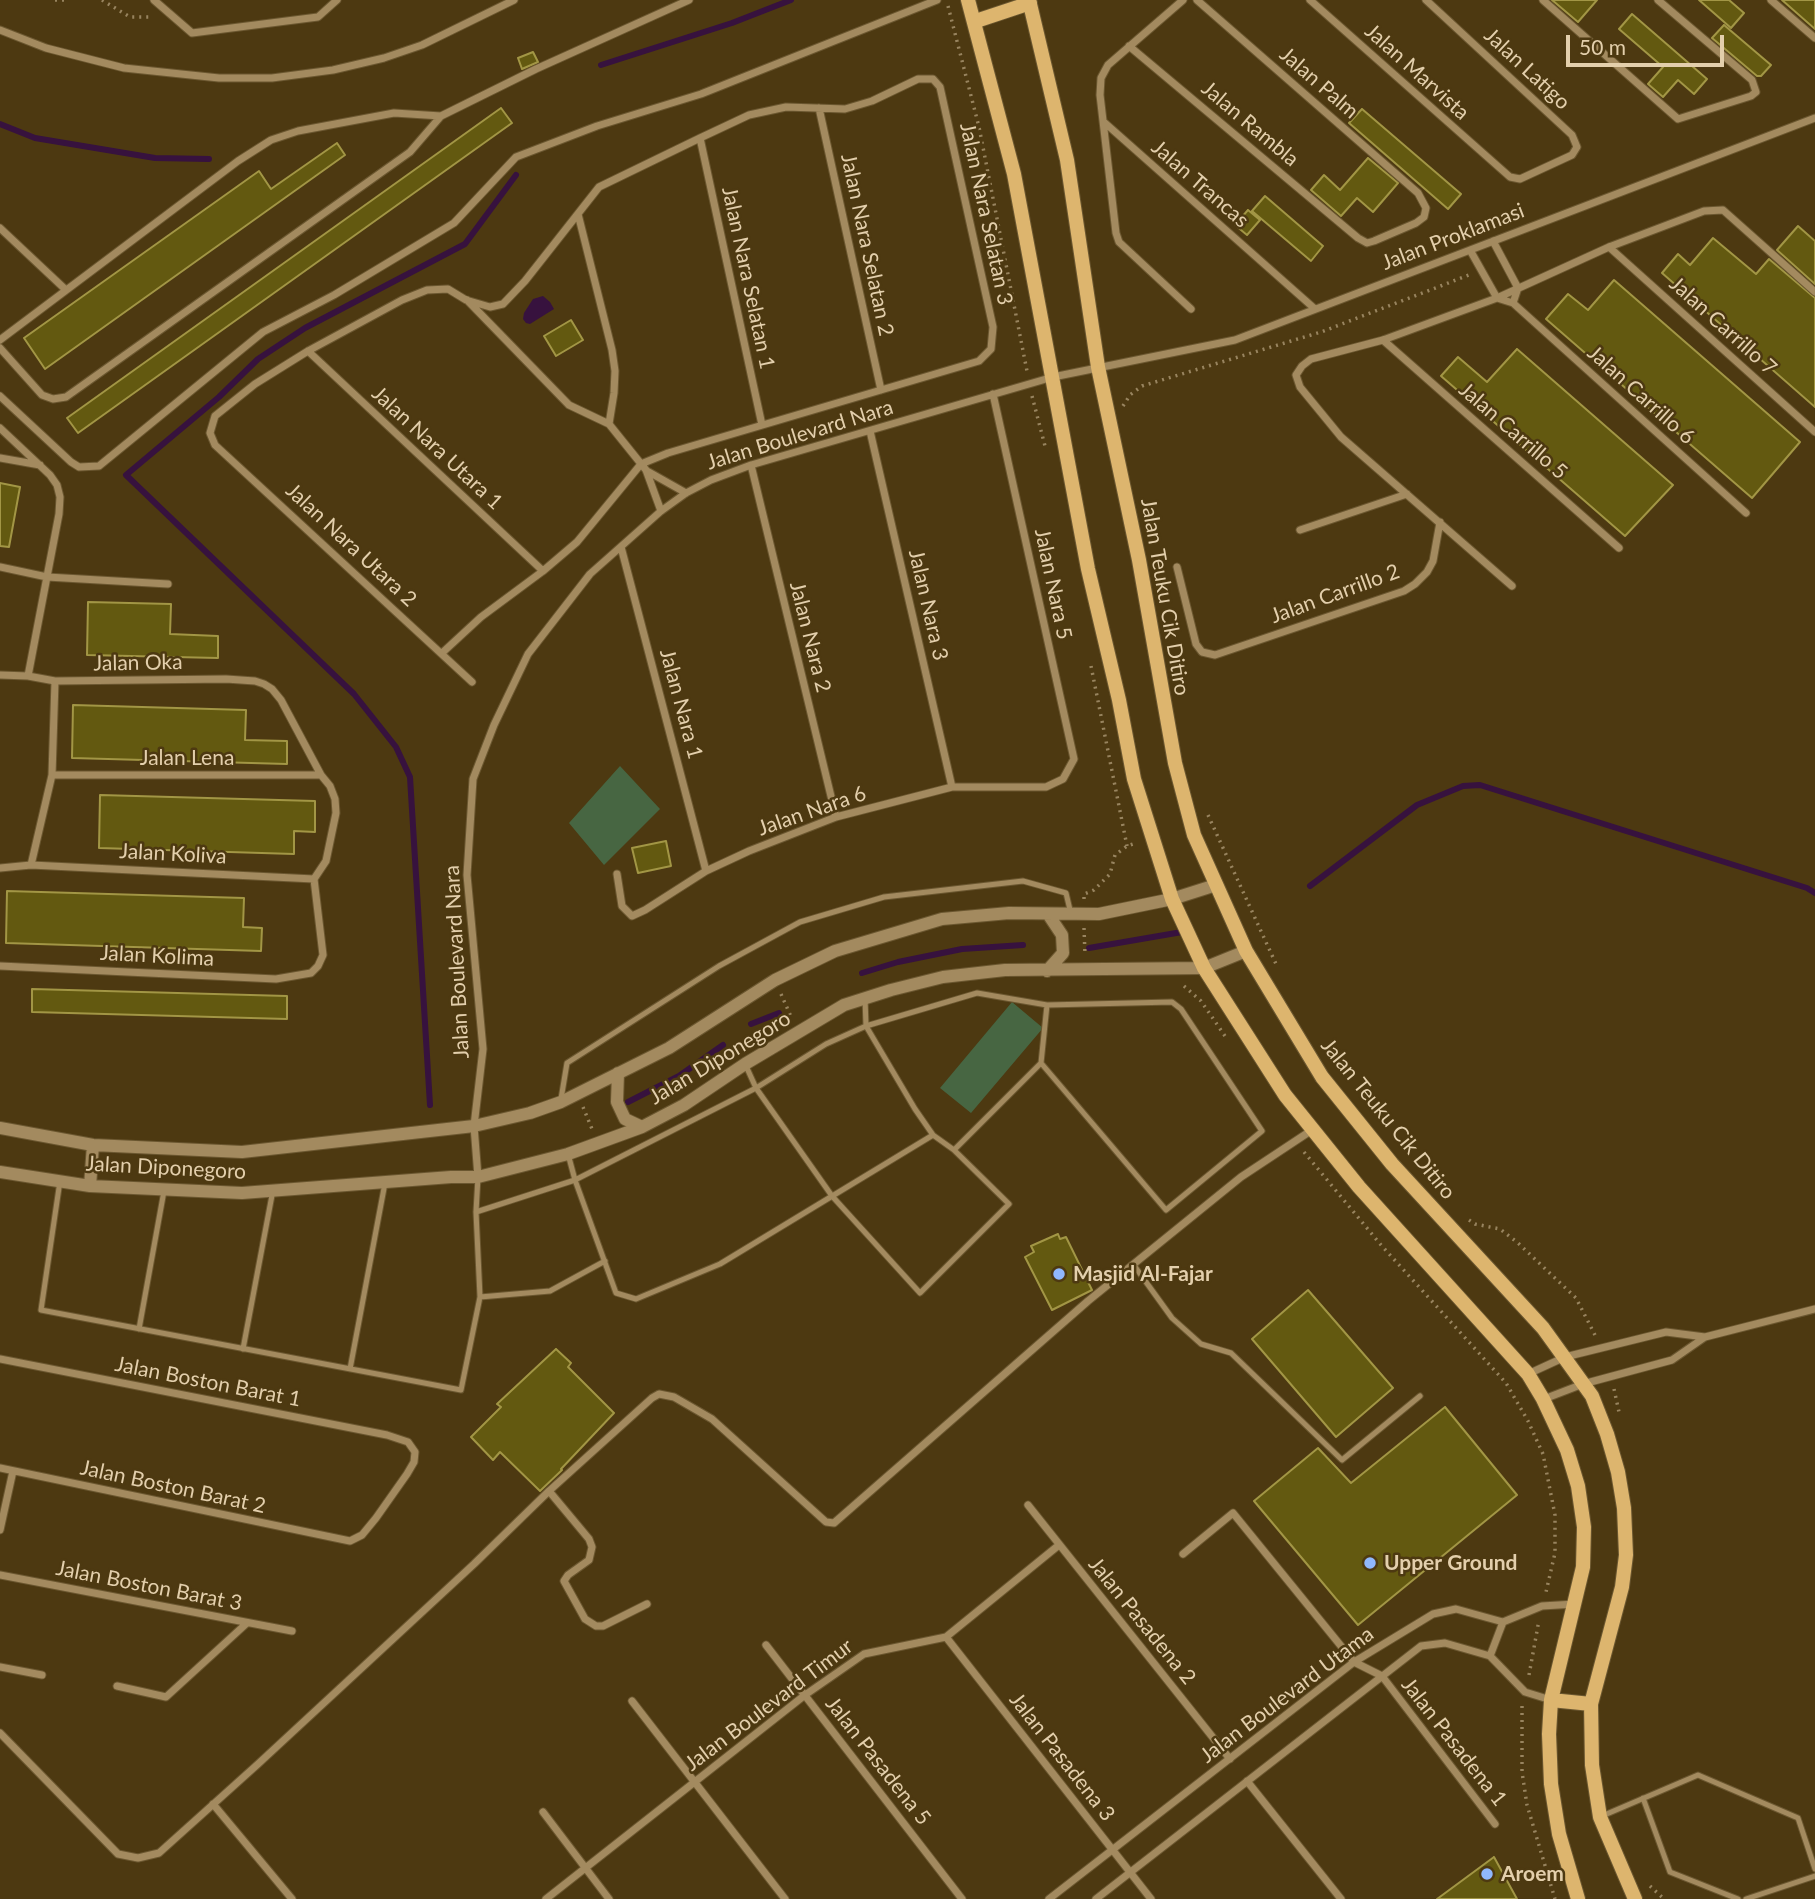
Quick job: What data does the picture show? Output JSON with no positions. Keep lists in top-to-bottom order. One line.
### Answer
{"streets":{"main road":["Jalan Teuku Cik Ditiro"],"street":["Jalan Latigo","Jalan Marvista","Jalan Palm","Jalan Rambla","Jalan Trancas","Jalan Nara Selatan 3","Jalan Proklamasi","Jalan Nara Selatan 2","Jalan Nara Selatan 1","Jalan Carrillo 7","Jalan Carrillo 6","Jalan Carrillo 5","Jalan Boulevard Nara","Jalan Nara Utara 1","Jalan Nara Utara 2","Jalan Nara 5","Jalan Carrillo 2","Jalan Nara 3","Jalan Nara 2","Jalan Oka","Jalan Nara 1","Jalan Lena","Jalan Nara 6","Jalan Koliva","Jalan Kolima","Jalan Diponegoro","Jalan Boston Barat 1","Jalan Boston Barat 2","Jalan Boston Barat 3","Jalan Pasadena 2","Jalan Boulevard Utama","Jalan Boulevard Timur","Jalan Pasadena 1","Jalan Pasadena 3","Jalan Pasadena 5"]},"crossings":[["Jalan Latigo","Jalan Marvista"],["Jalan Palm","Jalan Rambla"],["Jalan Trancas","Jalan Proklamasi"],["Jalan Nara Selatan 3","Jalan Nara Selatan 2"],["Jalan Proklamasi","Jalan Boulevard Nara"],["Jalan Proklamasi","Jalan Teuku Cik Ditiro"],["Jalan Boulevard Nara","Jalan Nara 5"],["Jalan Boulevard Nara","Jalan Nara 3"],["Jalan Boulevard Nara","Jalan Nara 2"],["Jalan Boulevard Nara","Jalan Nara 1"],["Jalan Boulevard Nara","Jalan Diponegoro"],["Jalan Nara Utara 1","Jalan Nara Utara 2"],["Jalan Nara 5","Jalan Nara 6"],["Jalan Teuku Cik Ditiro","Jalan Diponegoro"],["Jalan Nara 3","Jalan Nara 6"],["Jalan Nara 2","Jalan Nara 6"],["Jalan Oka","Jalan Lena"],["Jalan Nara 1","Jalan Nara 6"],["Jalan Koliva","Jalan Kolima"],["Jalan Boston Barat 1","Jalan Boston Barat 2"],["Jalan Pasadena 2","Jalan Boulevard Utama"],["Jalan Pasadena 2","Jalan Boulevard Timur"],["Jalan Boulevard Utama","Jalan Pasadena 1"],["Jalan Boulevard Utama","Jalan Pasadena 3"],["Jalan Boulevard Timur","Jalan Pasadena 3"],["Jalan Boulevard Timur","Jalan Pasadena 5"]],"places":["Masjid Al-Fajar","Upper Ground","Aroem"],"scale_bar":"50 m"}
